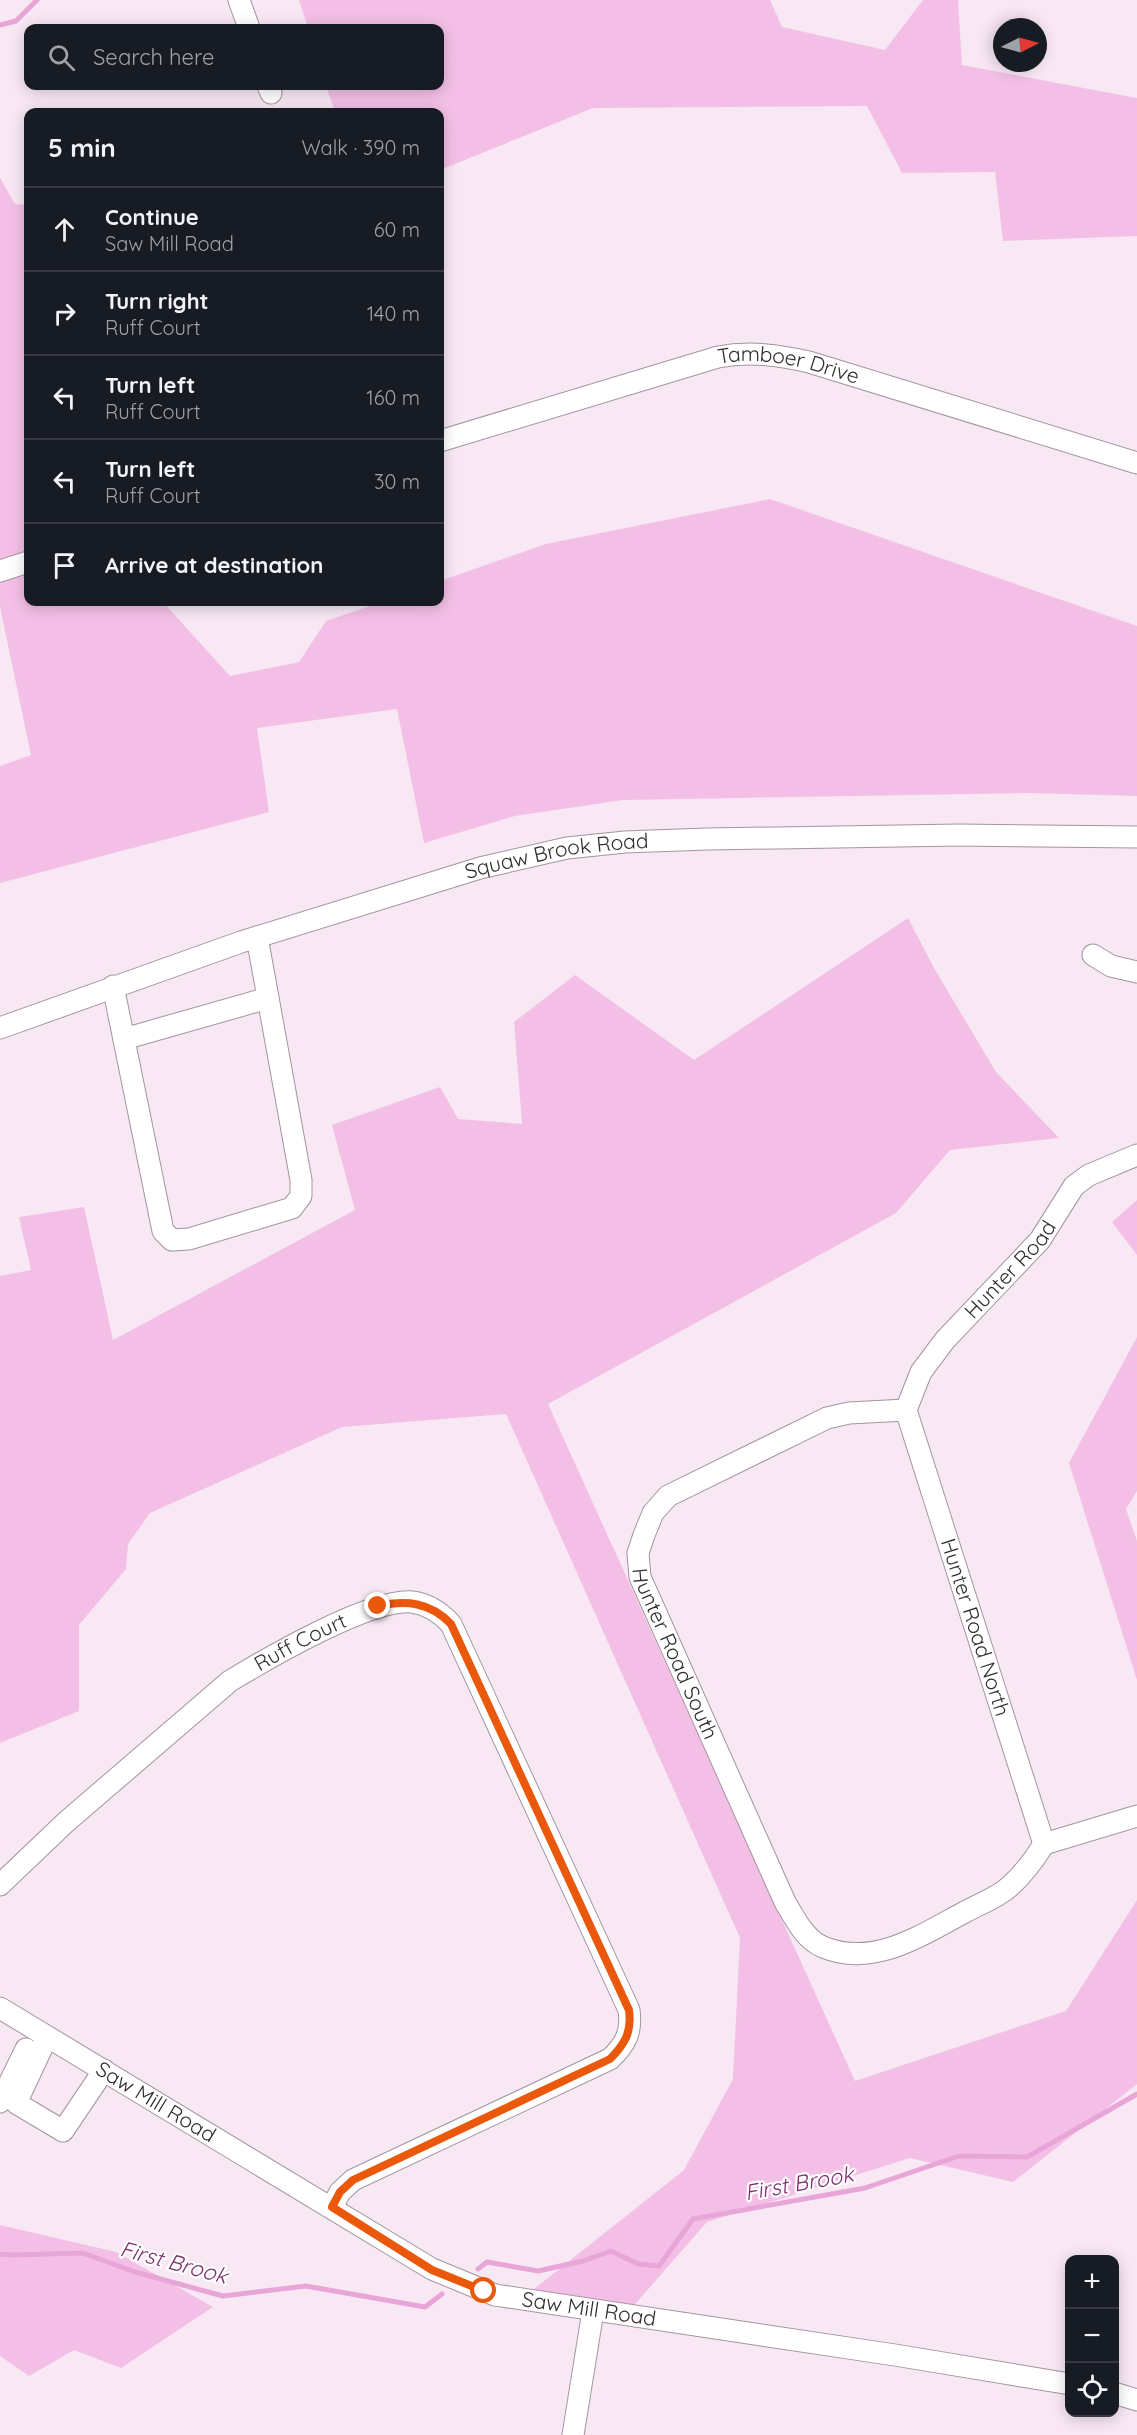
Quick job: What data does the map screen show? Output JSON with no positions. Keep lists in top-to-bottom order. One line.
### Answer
{"streets":{"street":["Tamboer Drive","Squaw Brook Road","Hunter Road","Hunter Road North","Ruff Court","Hunter Road South","Saw Mill Road"]},"crossings":[["Hunter Road","Hunter Road North"],["Hunter Road","Hunter Road South"],["Hunter Road North","Hunter Road South"],["Ruff Court","Saw Mill Road"]],"water":["First Brook"],"north":"right","page":{"search":"Search here","heading":["5 min","Walk · 390 m"],"list":[["Continue","Saw Mill Road","60 m"],["Turn right","Ruff Court","140 m"],["Turn left","Ruff Court","160 m"],["Turn left","Ruff Court","30 m"],"Arrive at destination"],"map_buttons":["+","−"]}}
